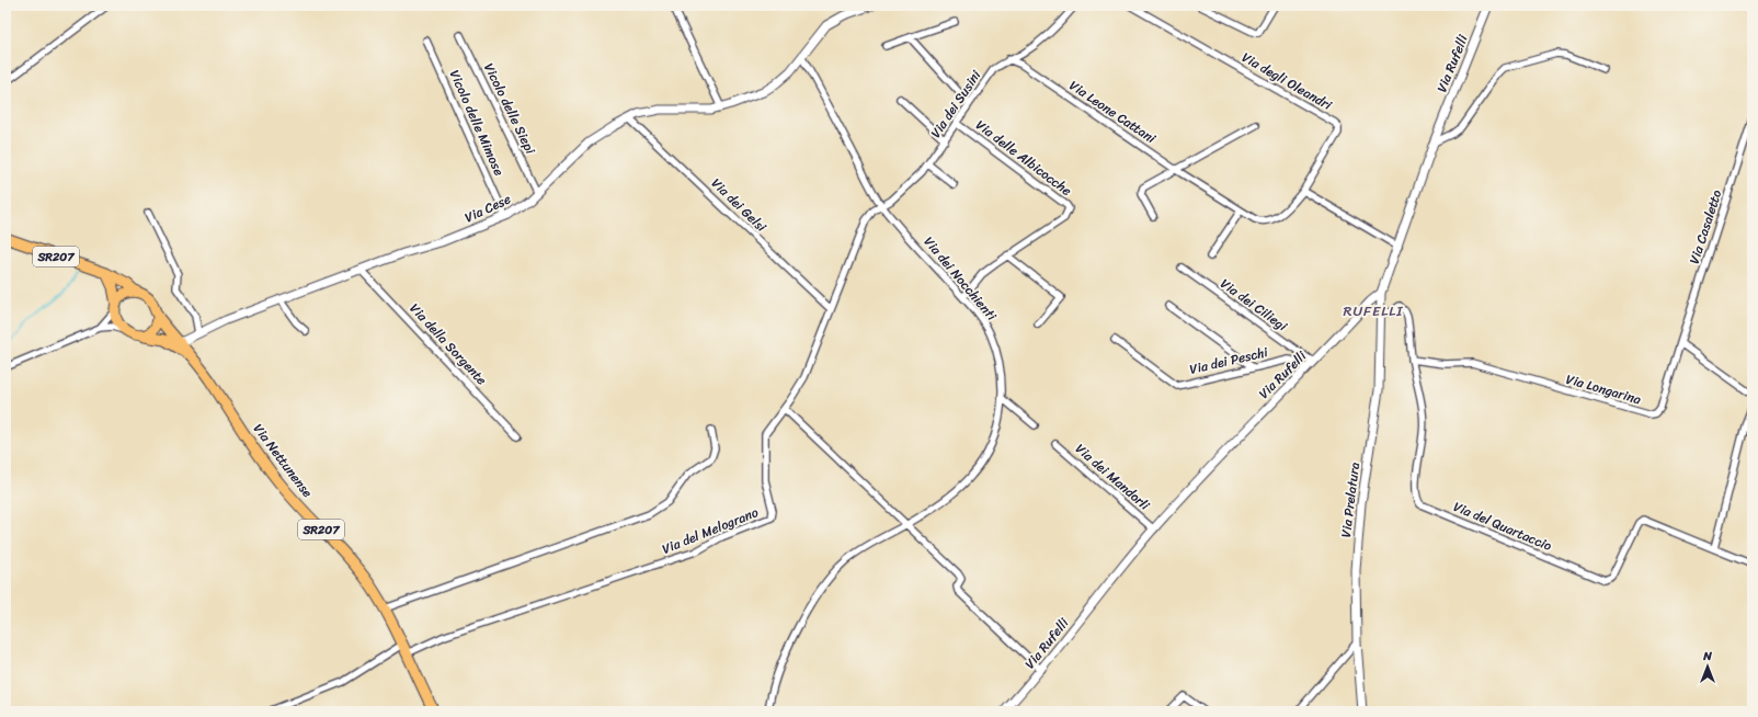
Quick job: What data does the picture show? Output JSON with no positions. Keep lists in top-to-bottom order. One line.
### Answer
{"streets":{"main road":["SR207","Via Nettunense"],"street":["Via Rufelli","Via degli Oleandri","Via dei Susini","Vicolo delle Siepi","Via Leone Cattani","Vicolo delle Mimose","Via delle Albicocche","Via dei Gelsi","Via Cese","Via Casaletto","Via dei Nocchienti","Via dei Ciliegi","Via della Sorgente","Via dei Peschi","Via Longarina","Via dei Mandorli","Via Prelatura","Via del Quartaccio","Via del Melograno"]},"crossings":[["Via Rufelli","Via dei Ciliegi"],["Via Rufelli","Via dei Peschi"],["Via Rufelli","Via dei Mandorli"],["Via Rufelli","Via Prelatura"],["Via degli Oleandri","Via Leone Cattani"],["Via dei Susini","Via Leone Cattani"],["Via dei Susini","Via delle Albicocche"],["Via dei Susini","Via dei Nocchienti"],["Via dei Susini","Via del Melograno"],["Vicolo delle Siepi","Via Cese"],["Vicolo delle Mimose","Via Cese"],["Via delle Albicocche","Via dei Nocchienti"],["Via dei Gelsi","Via Cese"],["Via dei Gelsi","Via del Melograno"],["Via Cese","Via dei Nocchienti"],["Via Cese","Via della Sorgente"],["Via Cese","Via Nettunense"],["Via Casaletto","Via Longarina"],["Via dei Nocchienti","Via del Melograno"],["Via Longarina","Via del Quartaccio"],["Via Nettunense","Via del Melograno"],["Via Prelatura","Via del Quartaccio"]],"districts":["RUFELLI"],"north":"top"}
